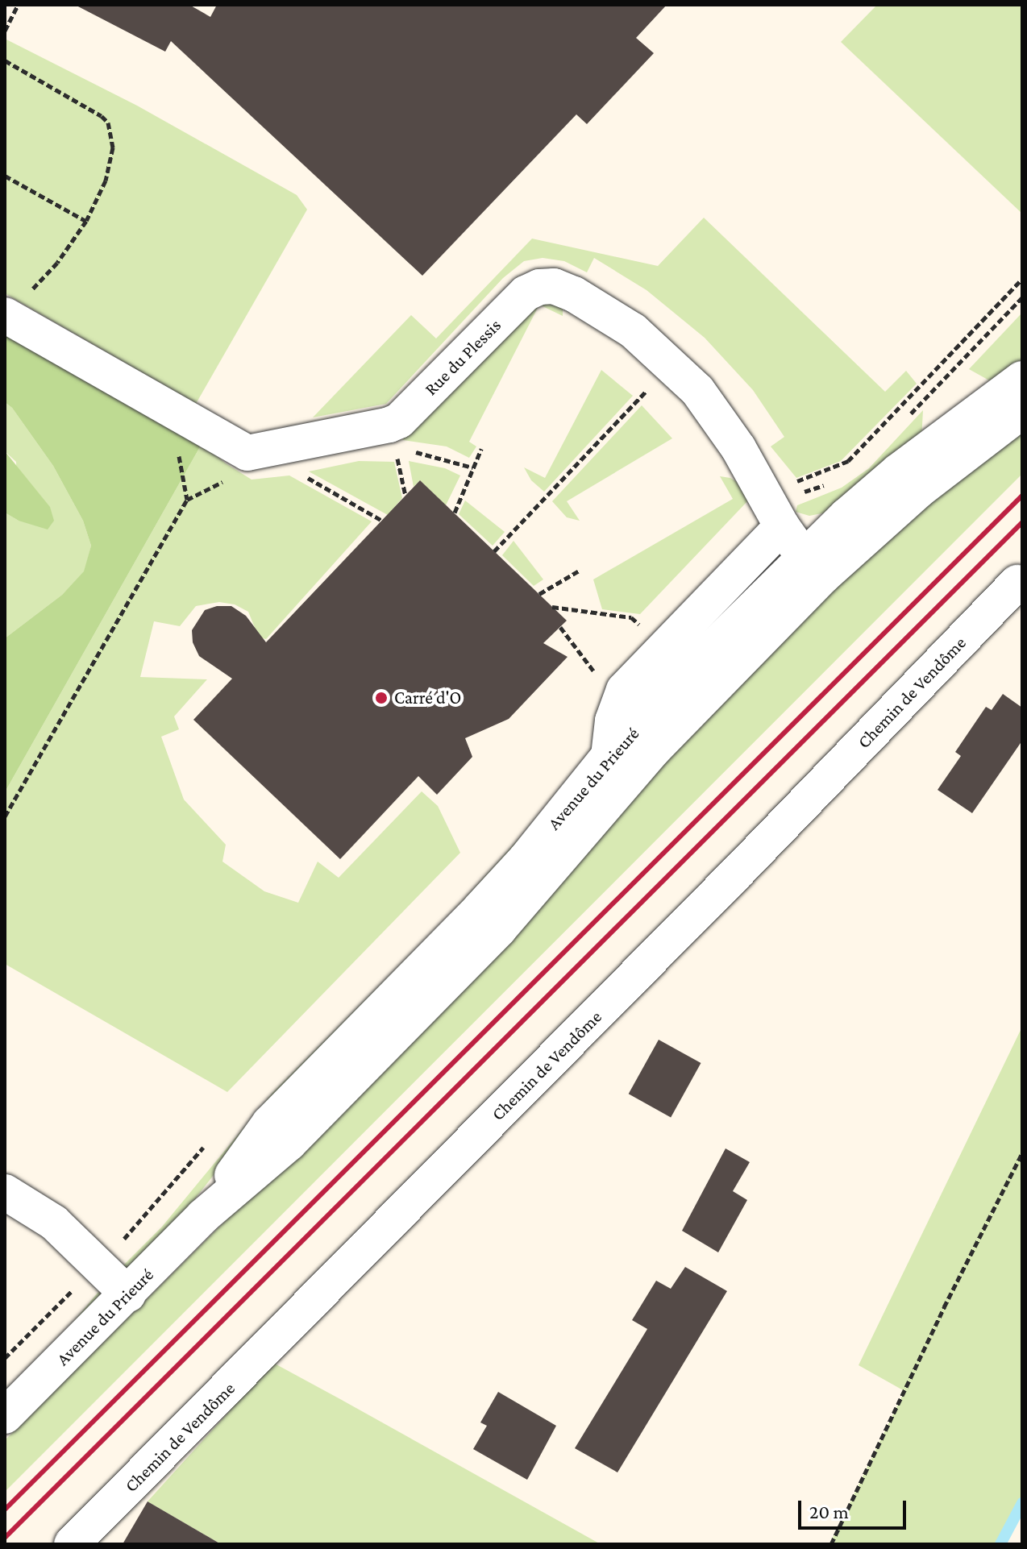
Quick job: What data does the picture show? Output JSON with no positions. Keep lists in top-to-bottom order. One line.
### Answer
{"streets":{"street":["Rue du Plessis","Chemin de Vendôme","Avenue du Prieuré"]},"crossings":[["Rue du Plessis","Avenue du Prieuré"]],"places":["Carré d'O"],"scale_bar":"20 m"}
